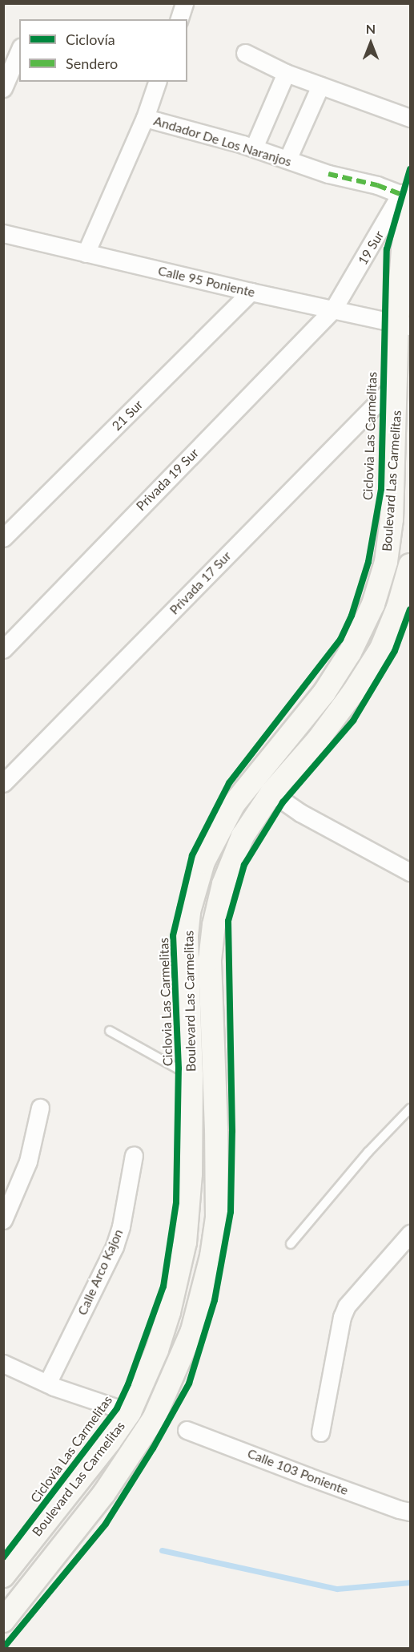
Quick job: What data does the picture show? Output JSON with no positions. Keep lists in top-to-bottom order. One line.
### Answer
{"streets":{"main road":["Boulevard Las Carmelitas"],"street":["Andador De Los Naranjos","19 Sur","Calle 95 Poniente","21 Sur","Privada 19 Sur","Privada 17 Sur","Calle Arco Kajon","Calle 103 Poniente"],"cycle path":["Ciclovia Las Carmelitas"]},"crossings":[["Andador De Los Naranjos","19 Sur"],["Andador De Los Naranjos","Boulevard Las Carmelitas"],["19 Sur","Calle 95 Poniente"],["19 Sur","Privada 19 Sur"],["19 Sur","Boulevard Las Carmelitas"],["Calle 95 Poniente","21 Sur"],["Calle 95 Poniente","Privada 19 Sur"],["Calle 95 Poniente","Boulevard Las Carmelitas"],["Boulevard Las Carmelitas","Privada 17 Sur"]],"legend":["Ciclovía","Sendero"],"north":"top"}
